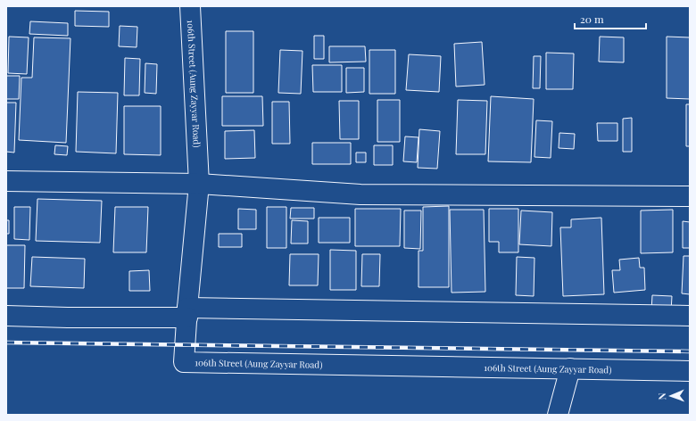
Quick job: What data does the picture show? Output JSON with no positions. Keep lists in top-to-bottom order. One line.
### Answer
{"streets":{"street":["106th Street (Aung Zayyar Road)"]},"scale_bar":"20 m","north":"left"}
